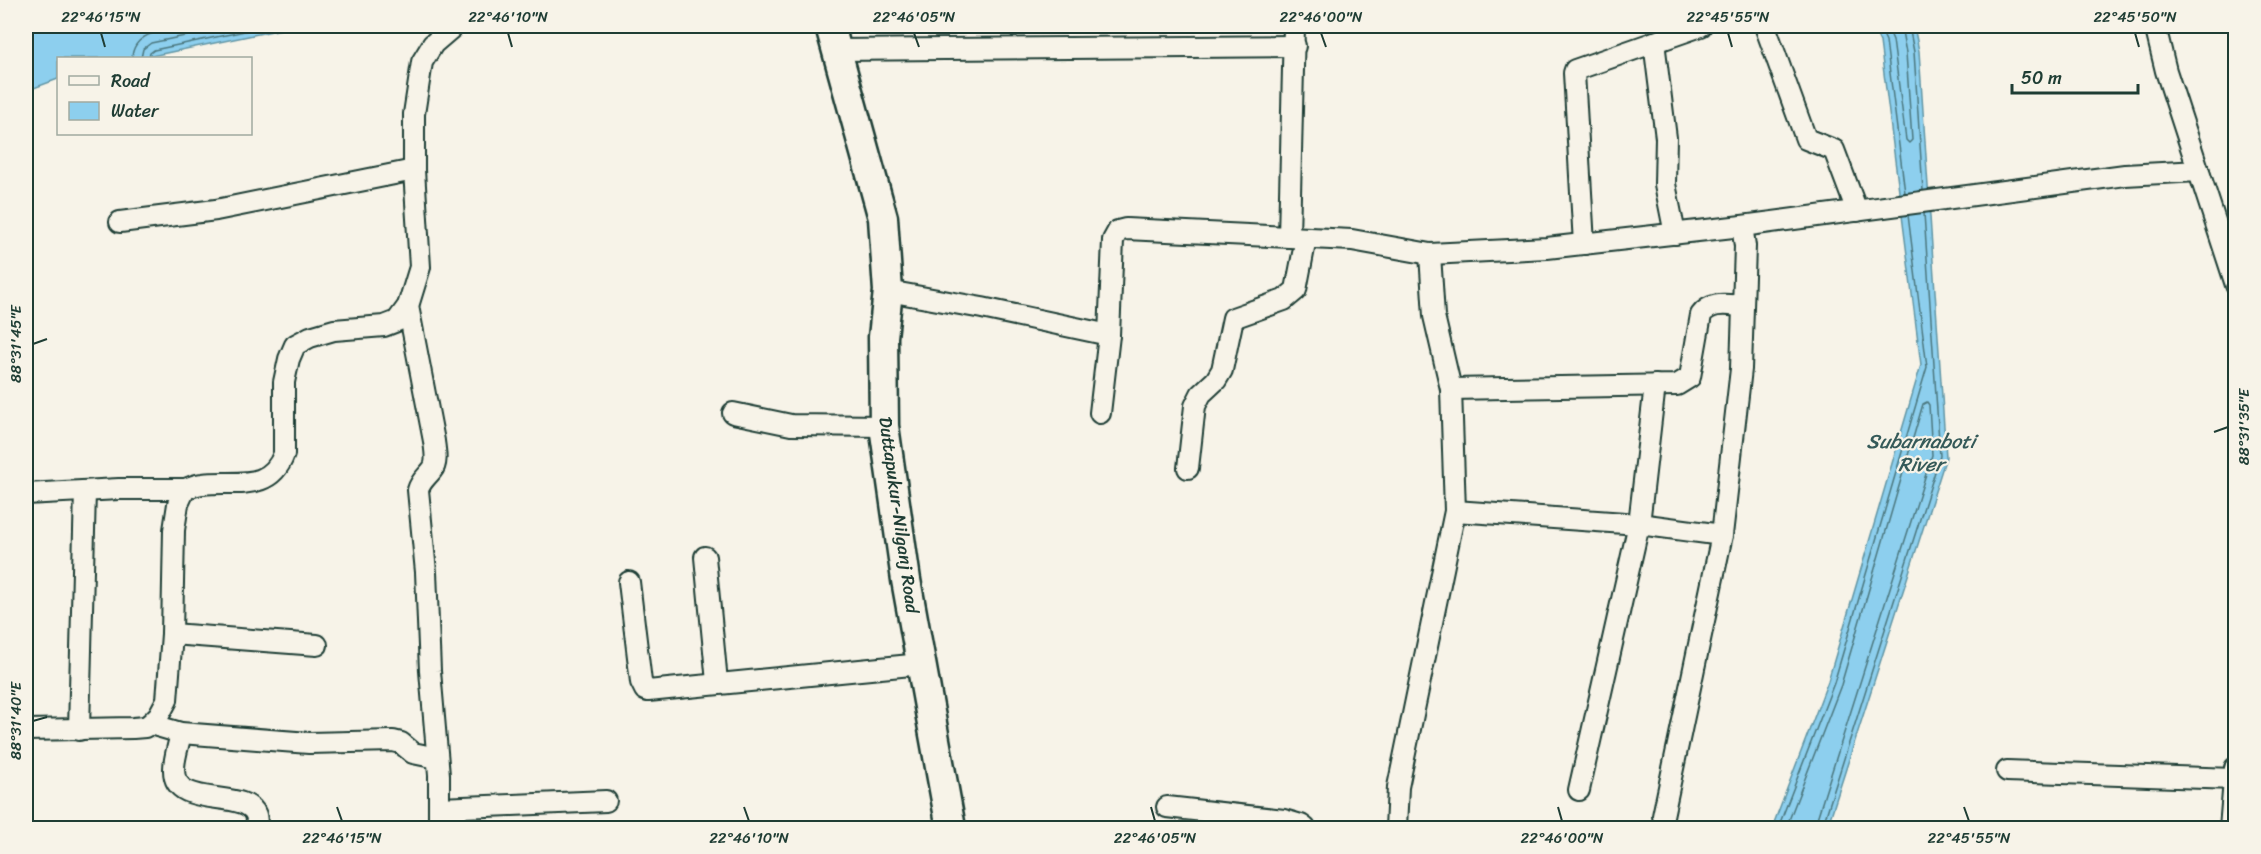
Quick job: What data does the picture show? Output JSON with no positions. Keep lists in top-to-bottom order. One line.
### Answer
{"streets":{"main road":["Duttapukur-Nilganj Road"]},"water":["Subarnaboti River"],"legend":["Road","Water"],"scale_bar":"50 m","coordinates":["22°46'15\"N","22°46'10\"N","22°46'05\"N","22°46'00\"N","22°45'55\"N","22°45'50\"N","88°31'45\"E","88°31'35\"E","88°31'40\"E"]}
